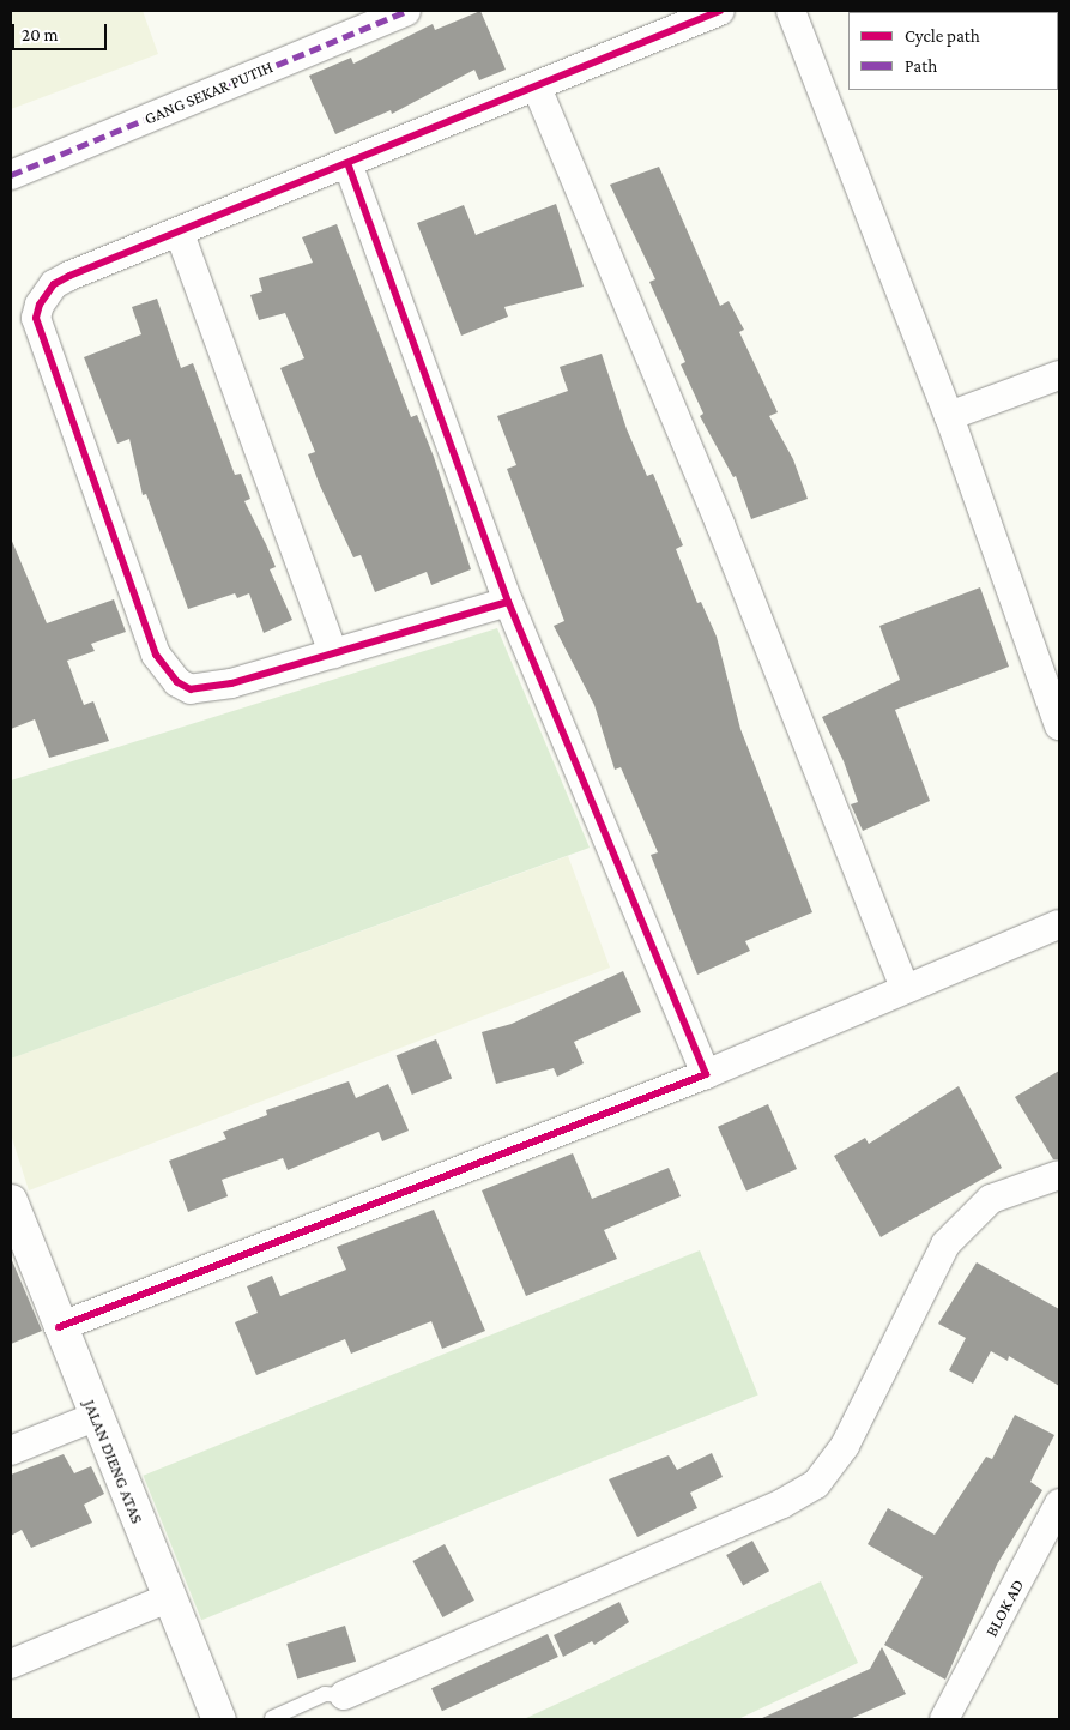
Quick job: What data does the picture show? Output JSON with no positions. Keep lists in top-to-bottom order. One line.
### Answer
{"streets":{"street":["GANG SEKAR PUTIH","JALAN DIENG ATAS","BLOK AD"]},"legend":["Cycle path","Path"],"scale_bar":"20 m"}
